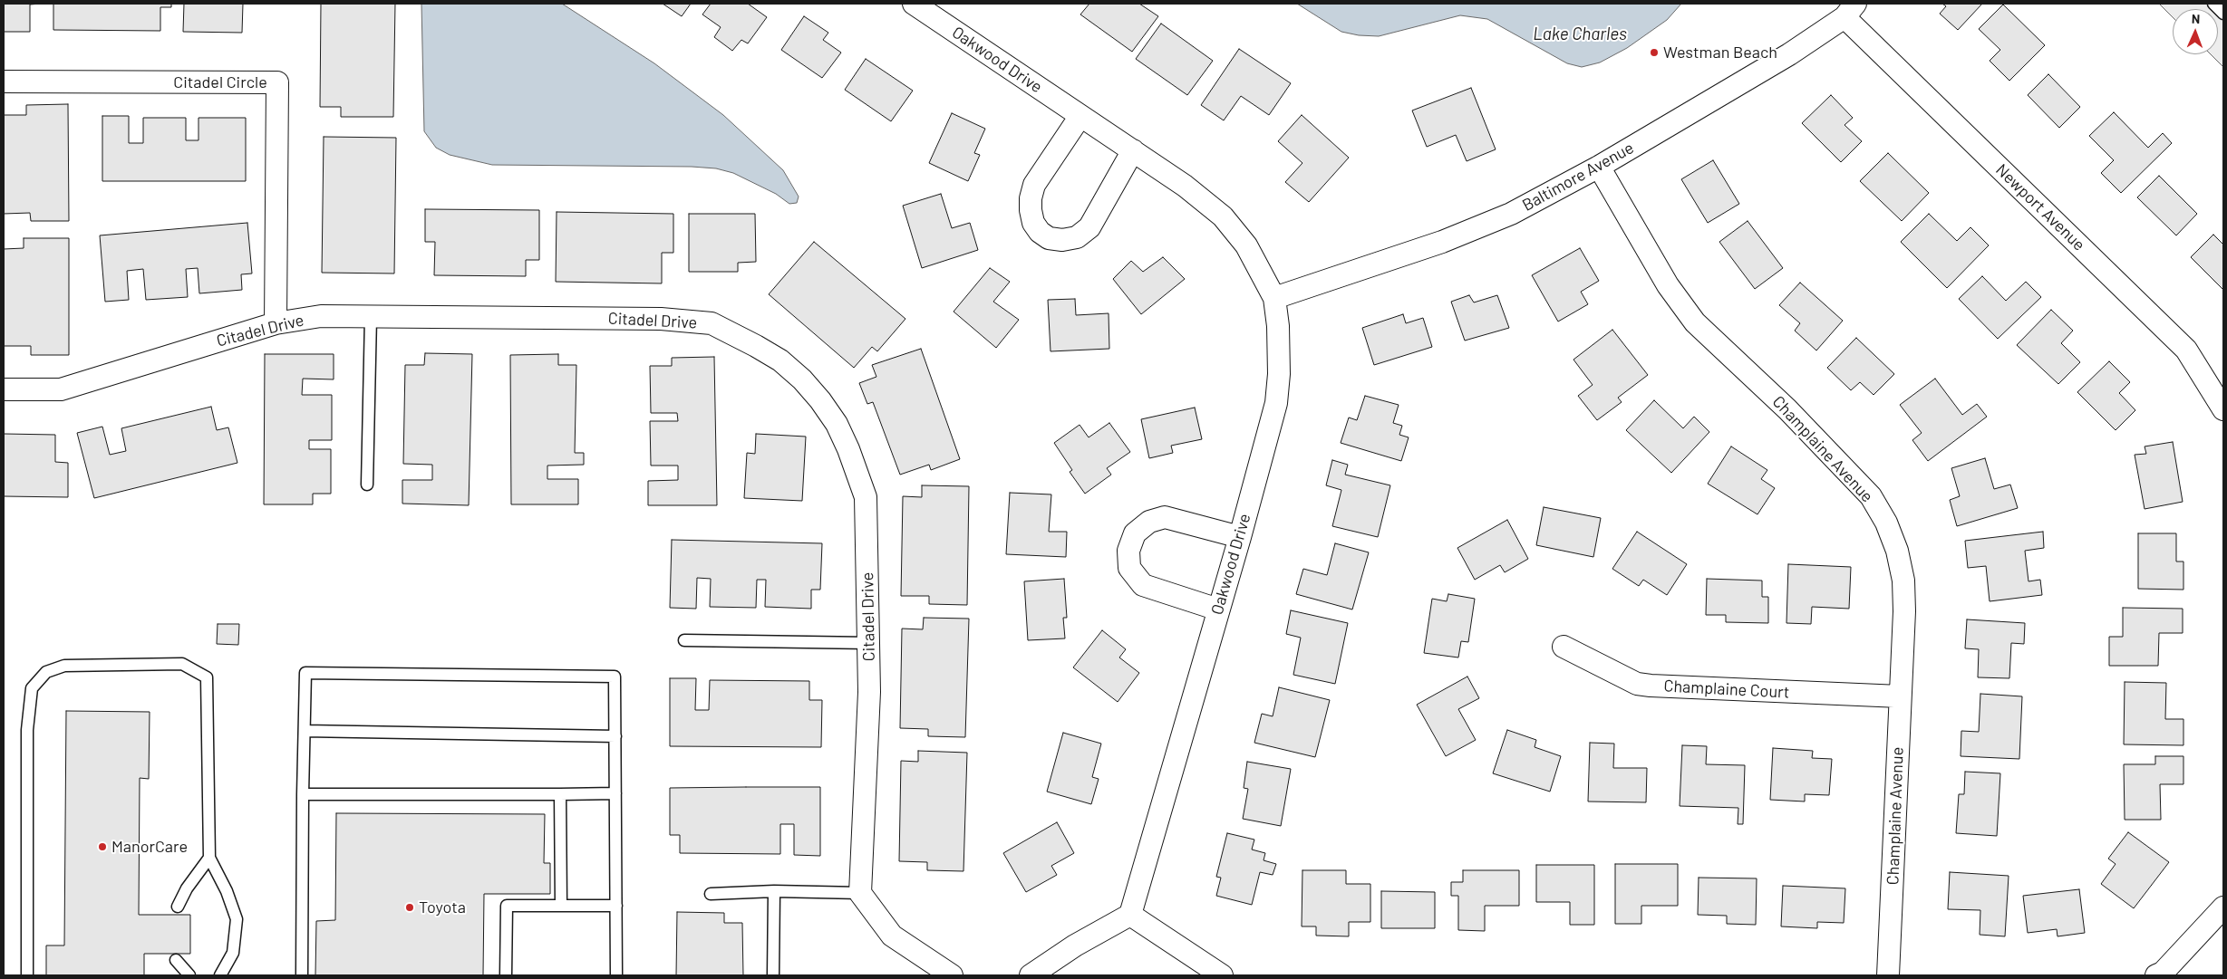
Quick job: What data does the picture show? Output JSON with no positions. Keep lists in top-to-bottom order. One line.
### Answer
{"streets":{"street":["Oakwood Drive","Citadel Circle","Baltimore Avenue","Newport Avenue","Citadel Drive","Champlaine Avenue","Champlaine Court"]},"crossings":[["Oakwood Drive","Baltimore Avenue"],["Citadel Circle","Citadel Drive"],["Baltimore Avenue","Newport Avenue"],["Baltimore Avenue","Champlaine Avenue"],["Champlaine Avenue","Champlaine Court"]],"water":["Lake Charles"],"places":["Westman Beach","ManorCare","Toyota"],"north":"top"}
